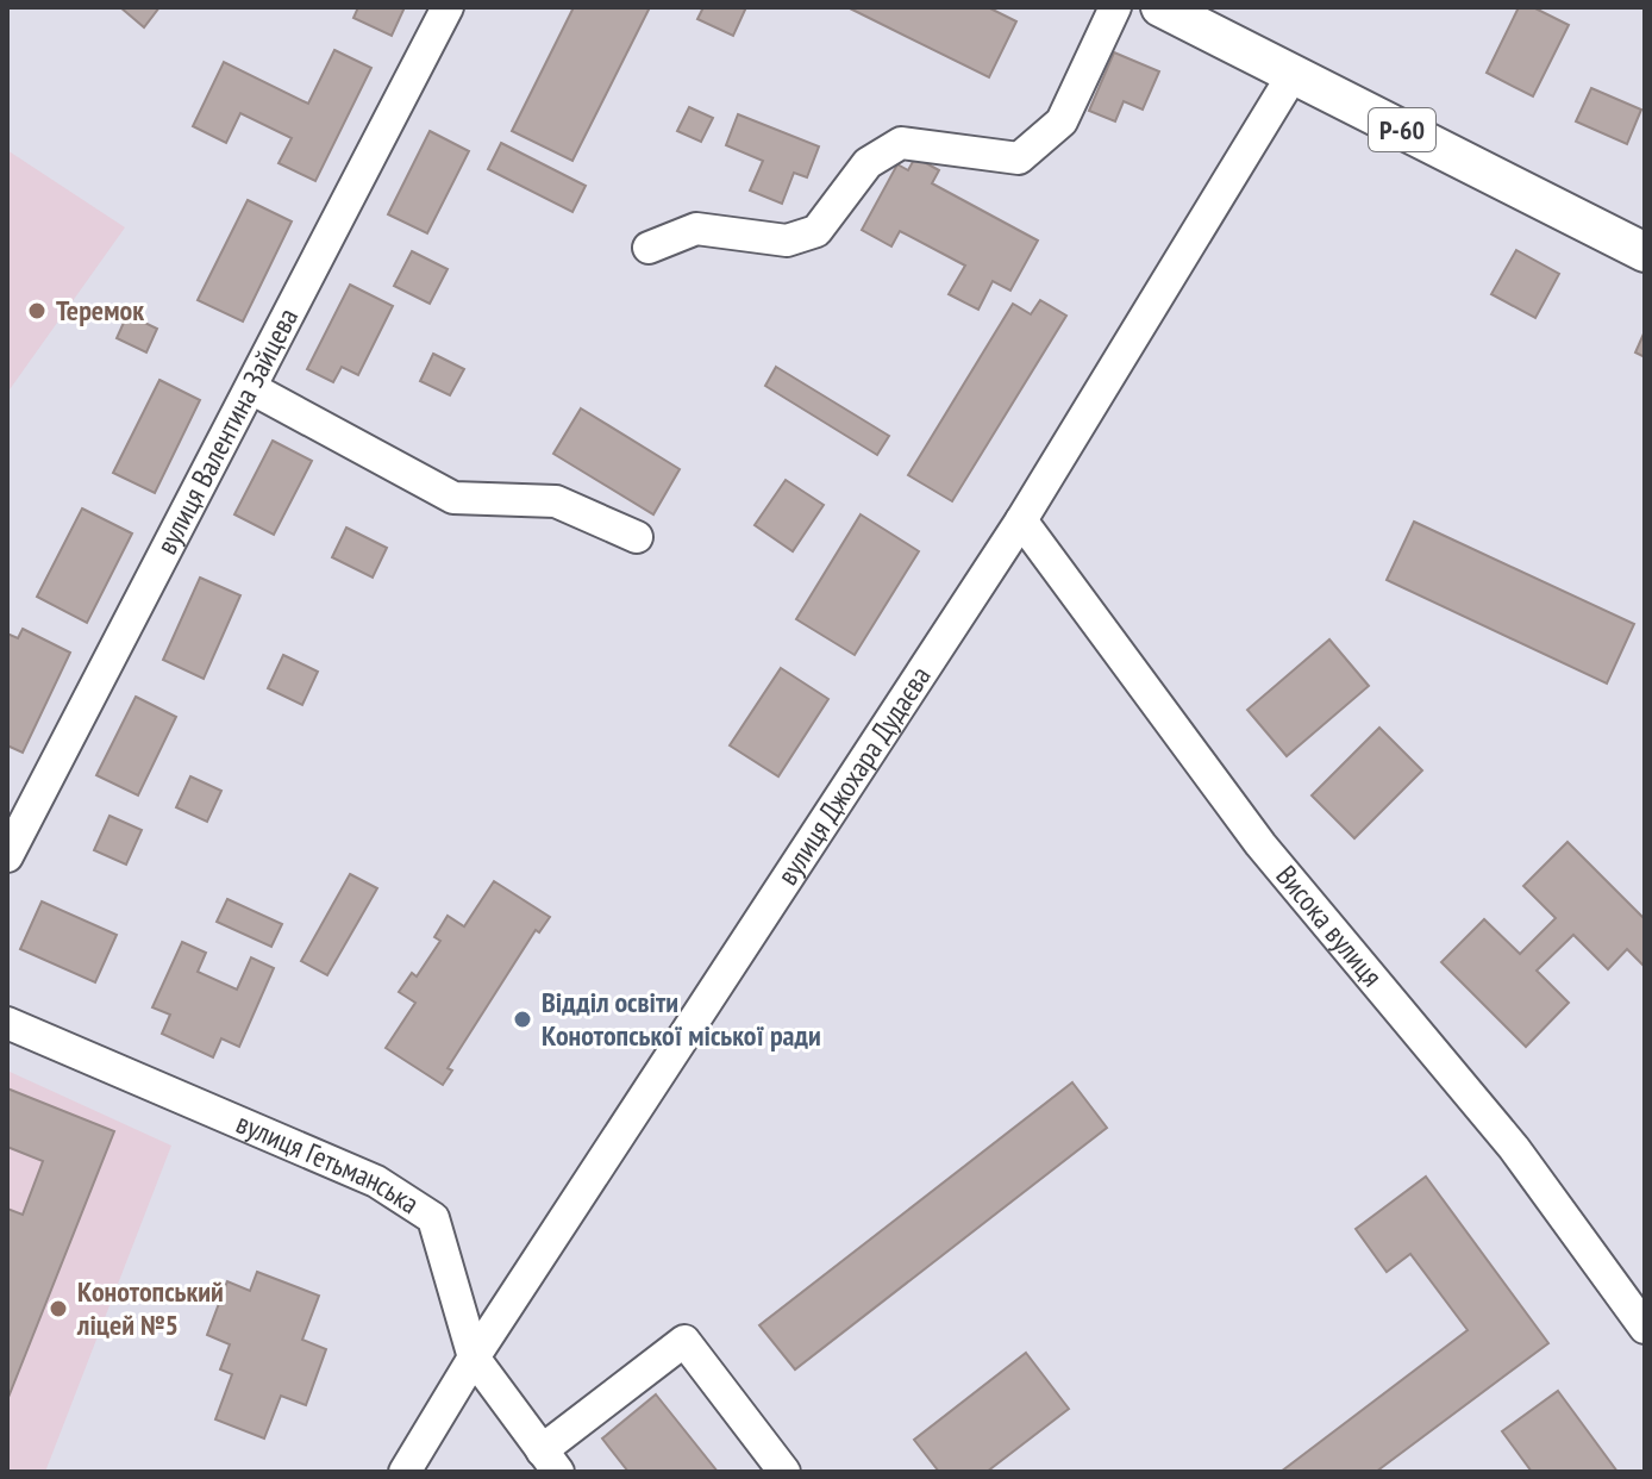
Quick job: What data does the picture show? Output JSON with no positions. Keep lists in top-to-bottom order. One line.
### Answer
{"streets":{"main road":["Р-60"],"street":["вулиця Валентина Зайцева","вулиця Джохара Дудаєва","Висока вулиця","вулиця Гетьманська"]},"crossings":[["Р-60","вулиця Джохара Дудаєва"],["вулиця Джохара Дудаєва","Висока вулиця"],["вулиця Джохара Дудаєва","вулиця Гетьманська"]],"places":["Теремок","Відділ освіти Конотопської міської ради","Конотопський ліцей №5"]}
